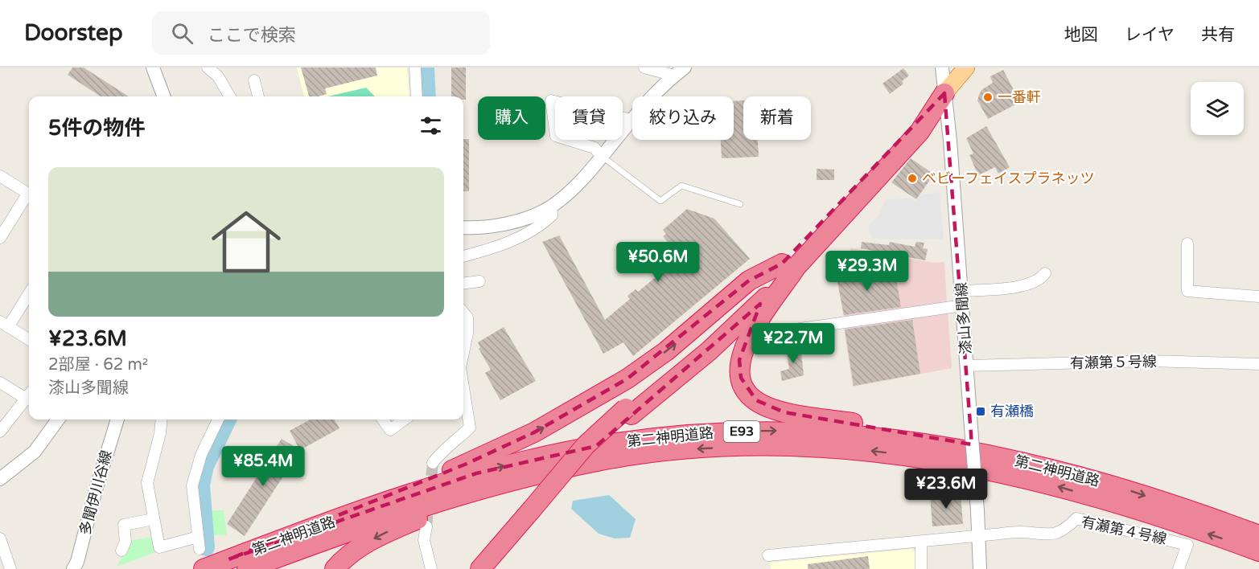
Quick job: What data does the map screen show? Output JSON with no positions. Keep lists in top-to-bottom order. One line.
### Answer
{"streets":{"highway":["E93","第二神明道路"],"street":["漆山多聞線","有瀬第５号線","多聞伊川谷線","有瀬第４号線"]},"crossings":[["漆山多聞線","有瀬第５号線"],["漆山多聞線","有瀬第４号線"]],"places":{"other":["一番軒","ベビーフェイスプラネッツ"],"transit":["有瀬橋"]},"page":{"header":"Doorstep","search":"ここで検索","nav":["地図","レイヤ","共有"],"chip":["購入","賃貸","絞り込み","新着"],"heading":"5件の物件","list":[{"name":"¥23.6M","note":"2部屋 · 62 m² · 漆山多聞線"}],"price":["¥50.6M","¥29.3M","¥22.7M","¥85.4M","¥23.6M"]}}
